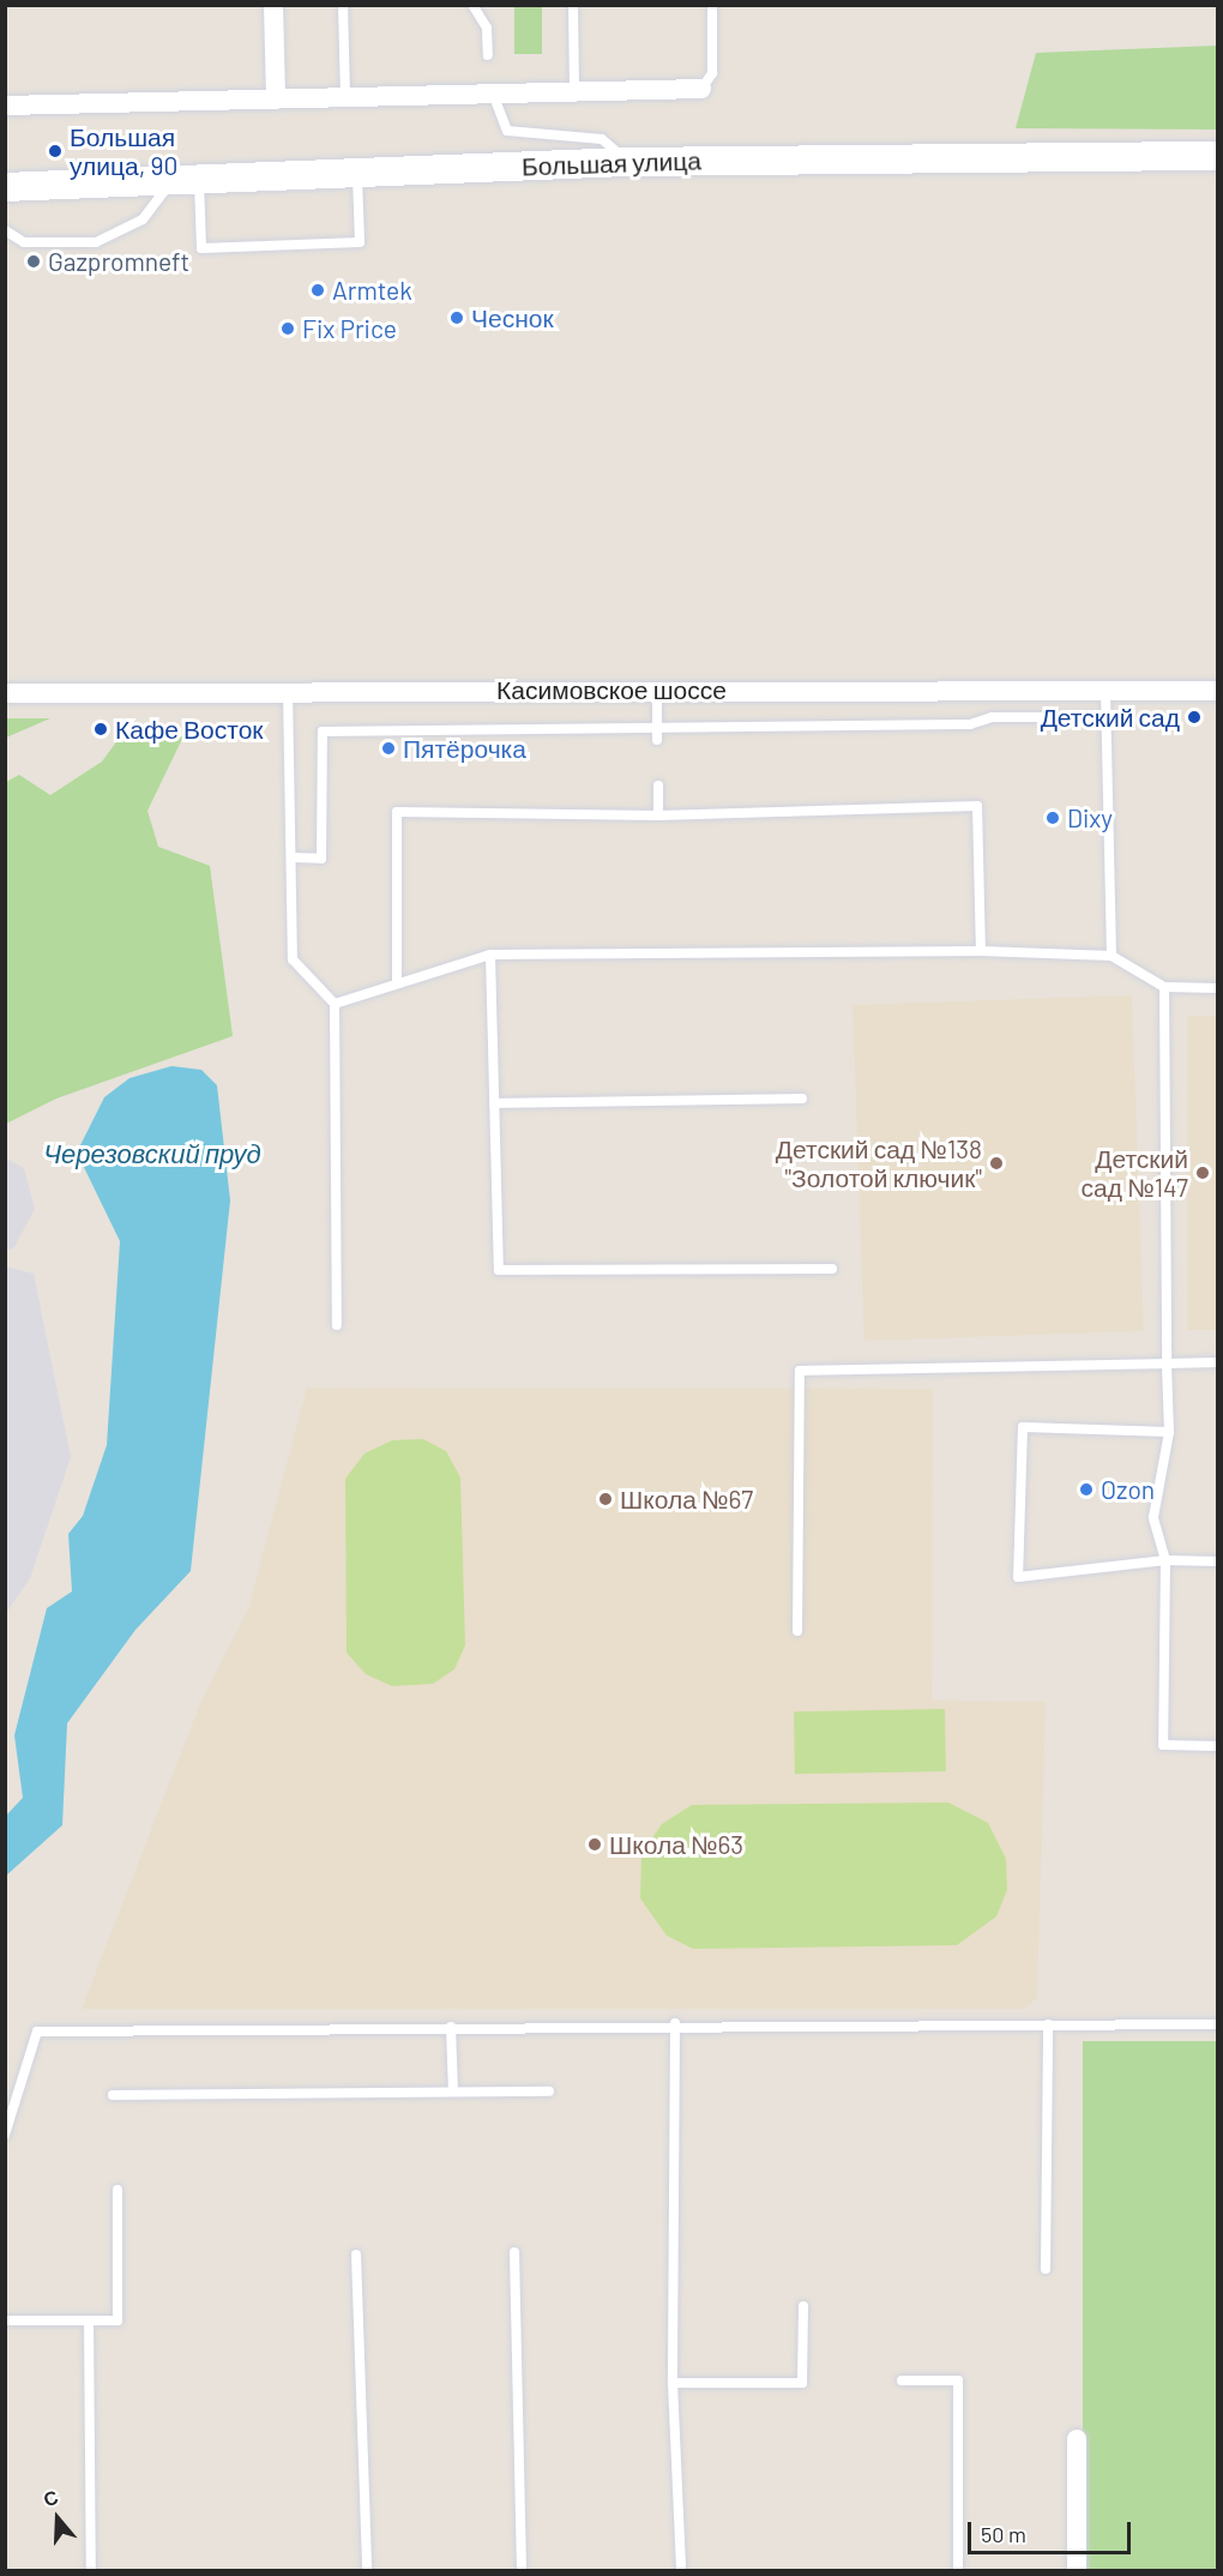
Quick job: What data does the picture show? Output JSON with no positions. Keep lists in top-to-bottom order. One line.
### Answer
{"streets":{"street":["Большая улица","Касимовское шоссе"]},"water":["Черезовский пруд"],"places":["Большая улица, 90","Gazpromneft","Armtek","Чеснок","Fix Price","Детский сад","Кафе Восток","Пятёрочка","Dixy","Детский сад №138 \"Золотой ключик\"","Детский сад №147","Ozon","Школа №67","Школа №63"],"scale_bar":"50 m","north":"top"}
